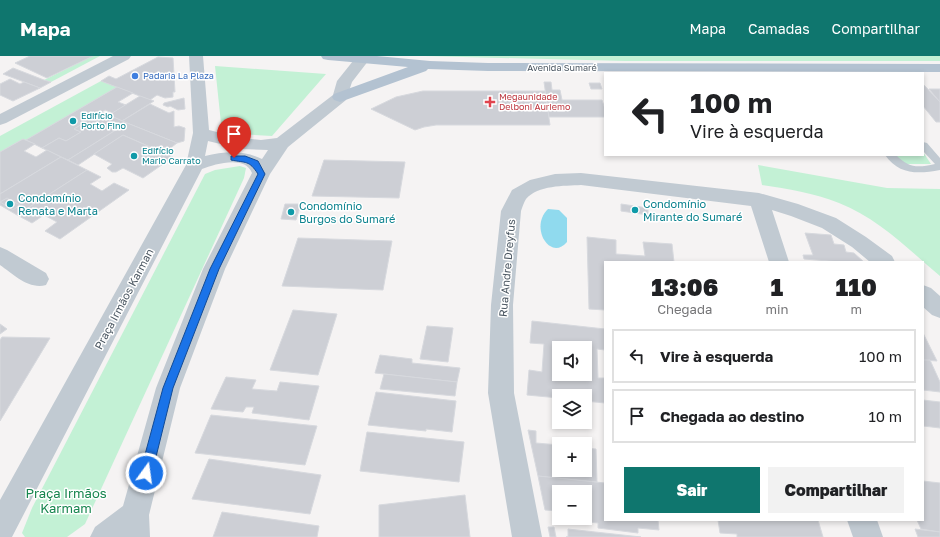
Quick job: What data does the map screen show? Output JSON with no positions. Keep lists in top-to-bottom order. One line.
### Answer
{"streets":{"main road":["Avenida Sumaré"],"street":["Rua Andre Dreyfus","Praça Irmãos Karman"]},"parks":["Praça Irmãos Karmam"],"places":{"other":["Padaria La Plaza","Edifício Porto Fino","Edifício Mario Carrato","Condomínio Renata e Marta","Condomínio Mirante do Sumaré","Condomínio Burgos do Sumaré"],"health":["Megaunidade Delboni Auriemo"]},"page":{"header":"Mapa","nav":["Mapa","Camadas","Compartilhar"],"turn":["100 m","Vire à esquerda"],"eta":["13:06","Chegada","1","min","110","m"],"list":[{"name":"Vire à esquerda","value":"100 m"},{"name":"Chegada ao destino","value":"10 m"}],"map_buttons":["+","−"],"buttons":["Sair","Compartilhar"]}}
